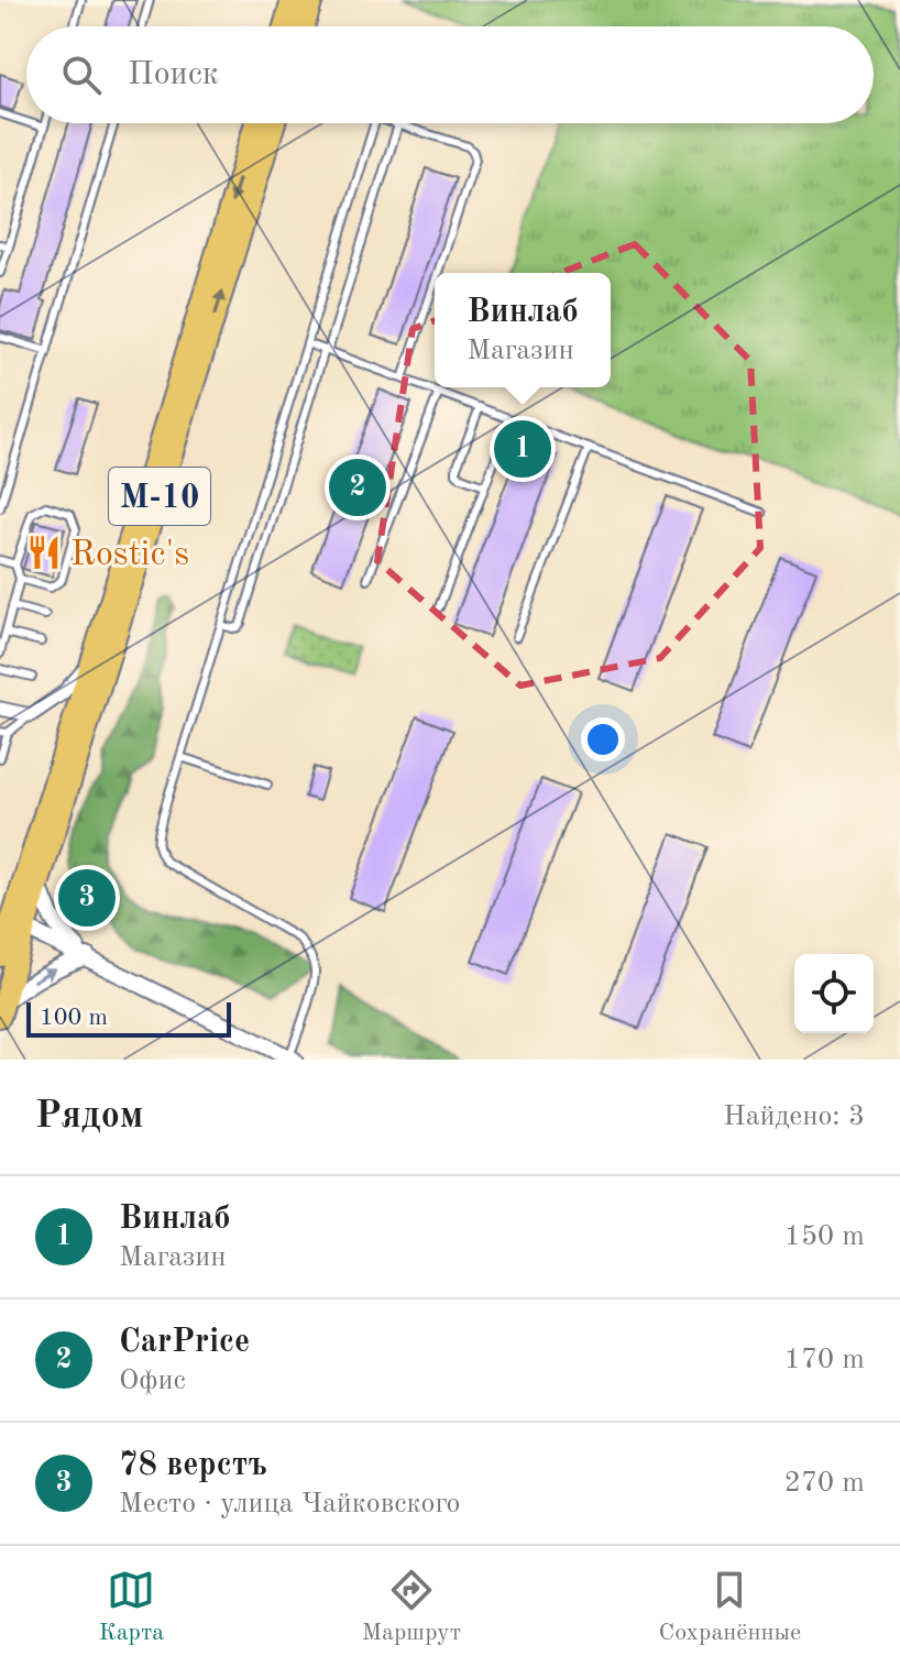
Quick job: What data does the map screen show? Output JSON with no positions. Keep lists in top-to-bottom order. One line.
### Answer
{"streets":{"highway":["М-10"]},"places":{"restaurant":["Rostic's"]},"scale_bar":"100 m","page":{"search":"Поиск","popup":["Винлаб","Магазин"],"pins":["1","2","3"],"scale":"100 m","heading":["Рядом","Найдено: 3"],"list":[{"mark":"1","name":"Винлаб","note":"Магазин","value":"150 m"},{"mark":"2","name":"CarPrice","note":"Офис","value":"170 m"},{"mark":"3","name":"78 верстъ","note":"Место · улица Чайковского","value":"270 m"}],"nav":["Карта","Маршрут","Сохранённые"]}}
